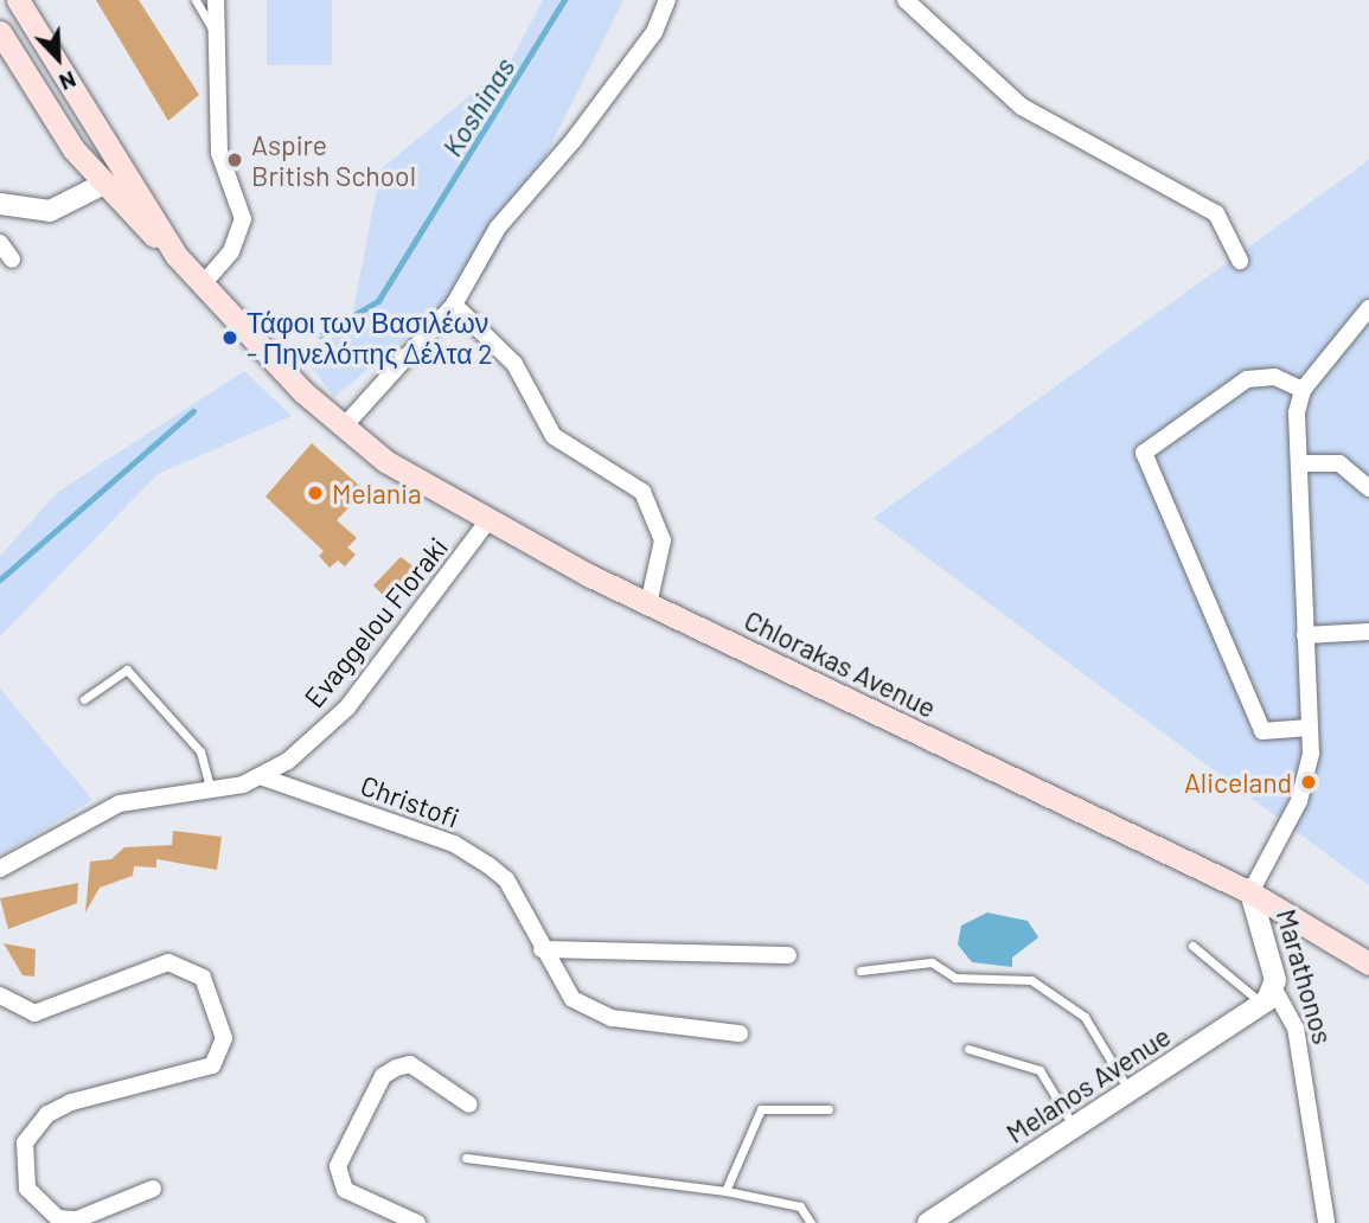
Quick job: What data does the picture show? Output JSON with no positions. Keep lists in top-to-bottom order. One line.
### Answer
{"streets":{"main road":["Chlorakas Avenue"],"street":["Evaggelou Floraki","Christofi","Marathonos","Melanos Avenue"]},"crossings":[["Evaggelou Floraki","Chlorakas Avenue"],["Evaggelou Floraki","Christofi"],["Chlorakas Avenue","Marathonos"],["Marathonos","Melanos Avenue"]],"water":["Koshinas"],"places":["Aspire British School","Τάφοι των Βασιλέων - Πηνελόπης Δέλτα 2","Melania","Aliceland"],"north":"bottom right"}
